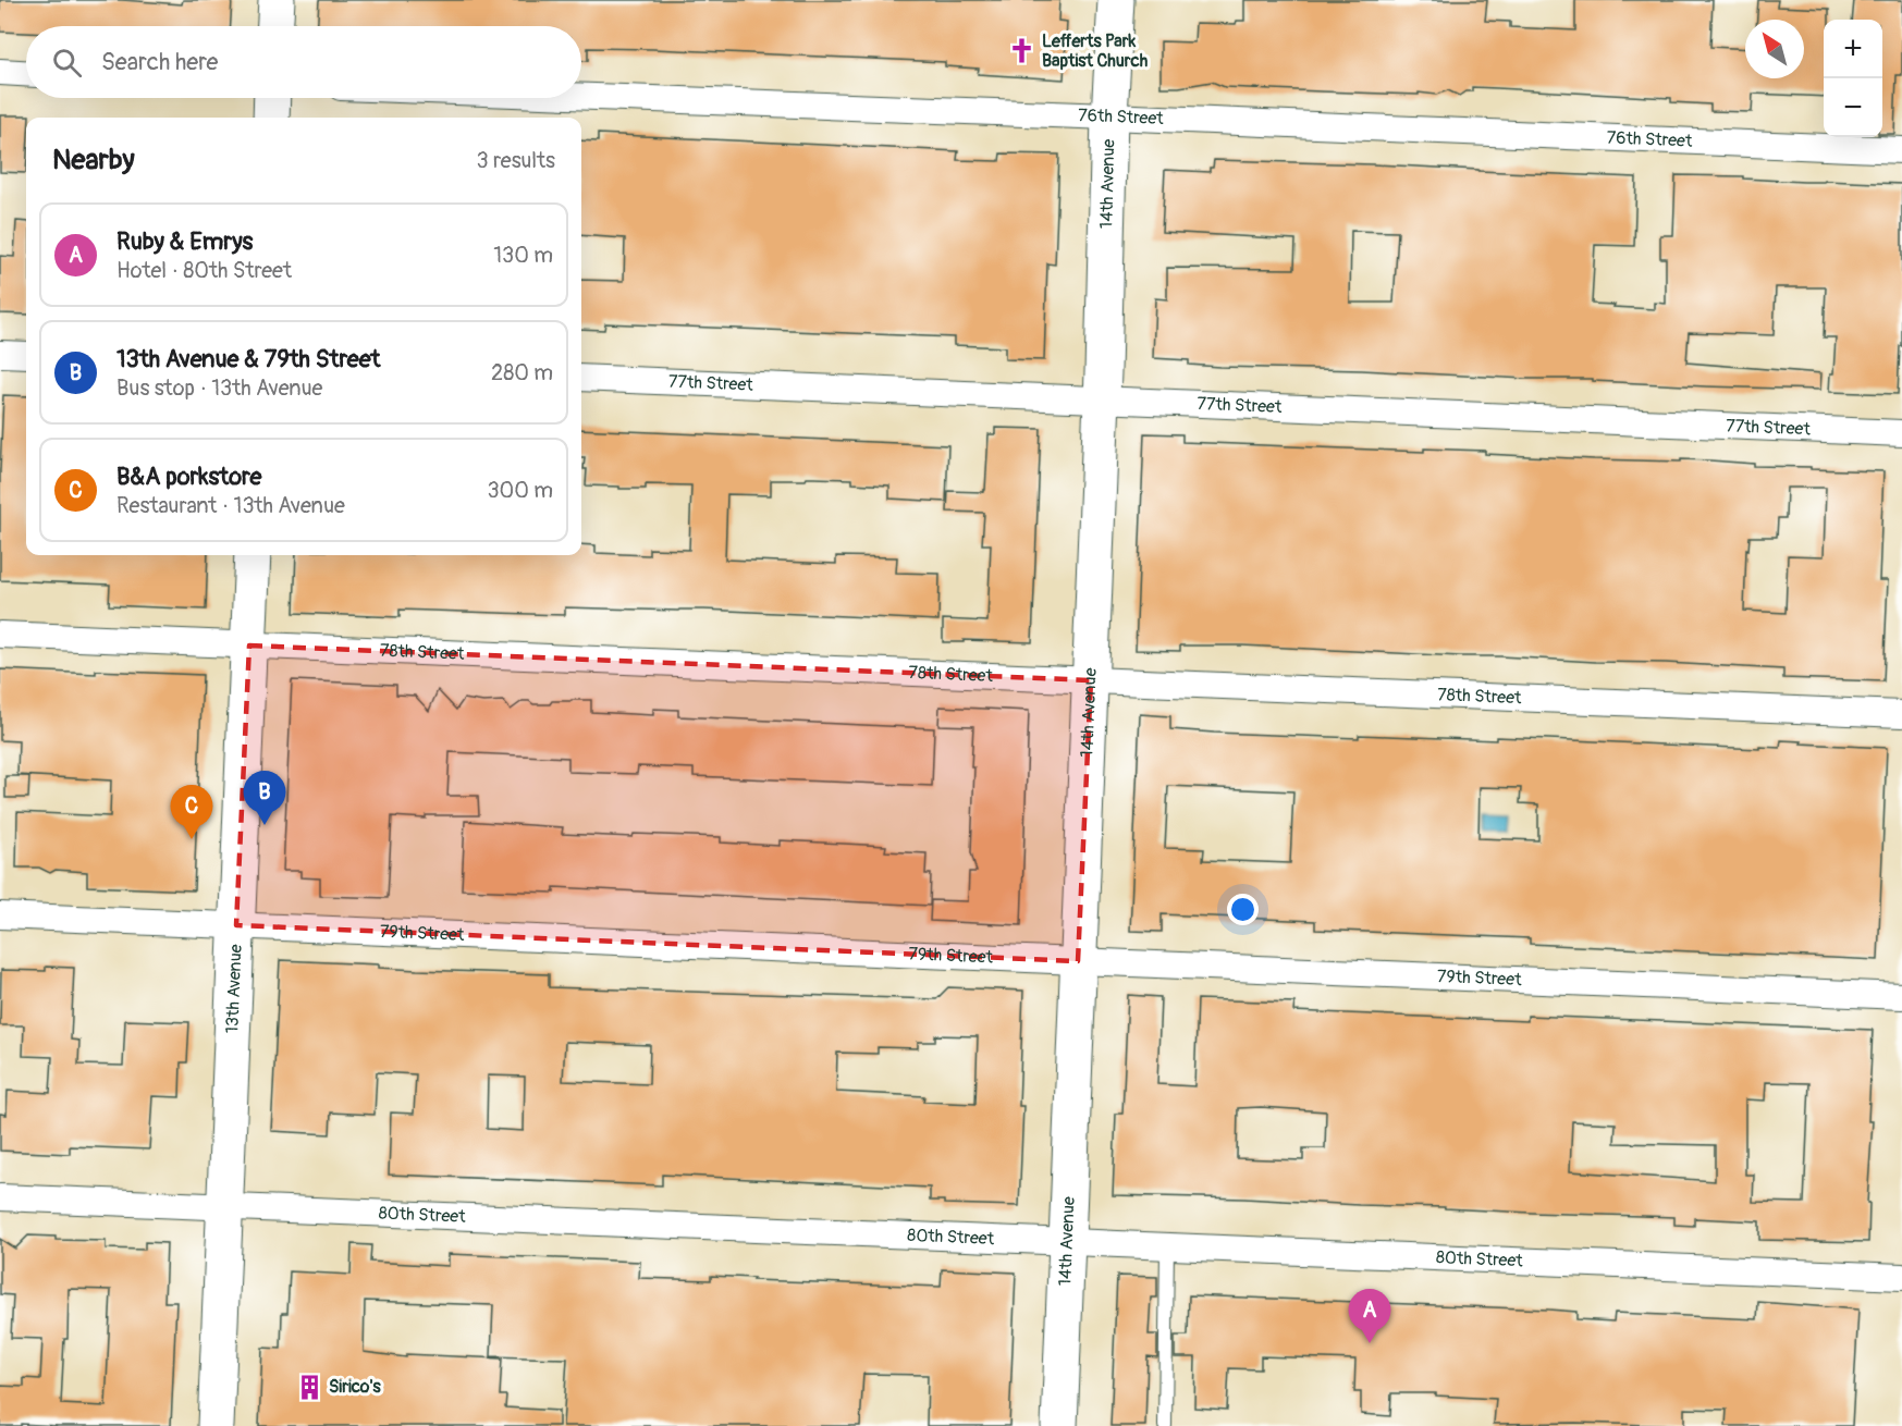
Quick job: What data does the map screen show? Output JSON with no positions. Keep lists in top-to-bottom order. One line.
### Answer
{"streets":{"main road":["14th Avenue","13th Avenue"],"street":["76th Street","77th Street","78th Street","79th Street","80th Street"]},"crossings":[["76th Street","14th Avenue"],["14th Avenue","77th Street"],["14th Avenue","78th Street"],["14th Avenue","79th Street"],["14th Avenue","80th Street"],["78th Street","13th Avenue"],["79th Street","13th Avenue"],["13th Avenue","80th Street"]],"places":{"church":["Lefferts Park Baptist Church"],"building":["Sirico's"]},"north":"top left","page":{"map_buttons":["+","−"],"search":"Search here","heading":["Nearby","3 results"],"list":[{"mark":"A","name":"Ruby & Emrys","note":"Hotel · 80th Street","value":"130 m"},{"mark":"B","name":"13th Avenue & 79th Street","note":"Bus stop · 13th Avenue","value":"280 m"},{"mark":"C","name":"B&A porkstore","note":"Restaurant · 13th Avenue","value":"300 m"}],"pins":["B","C","A"]}}
